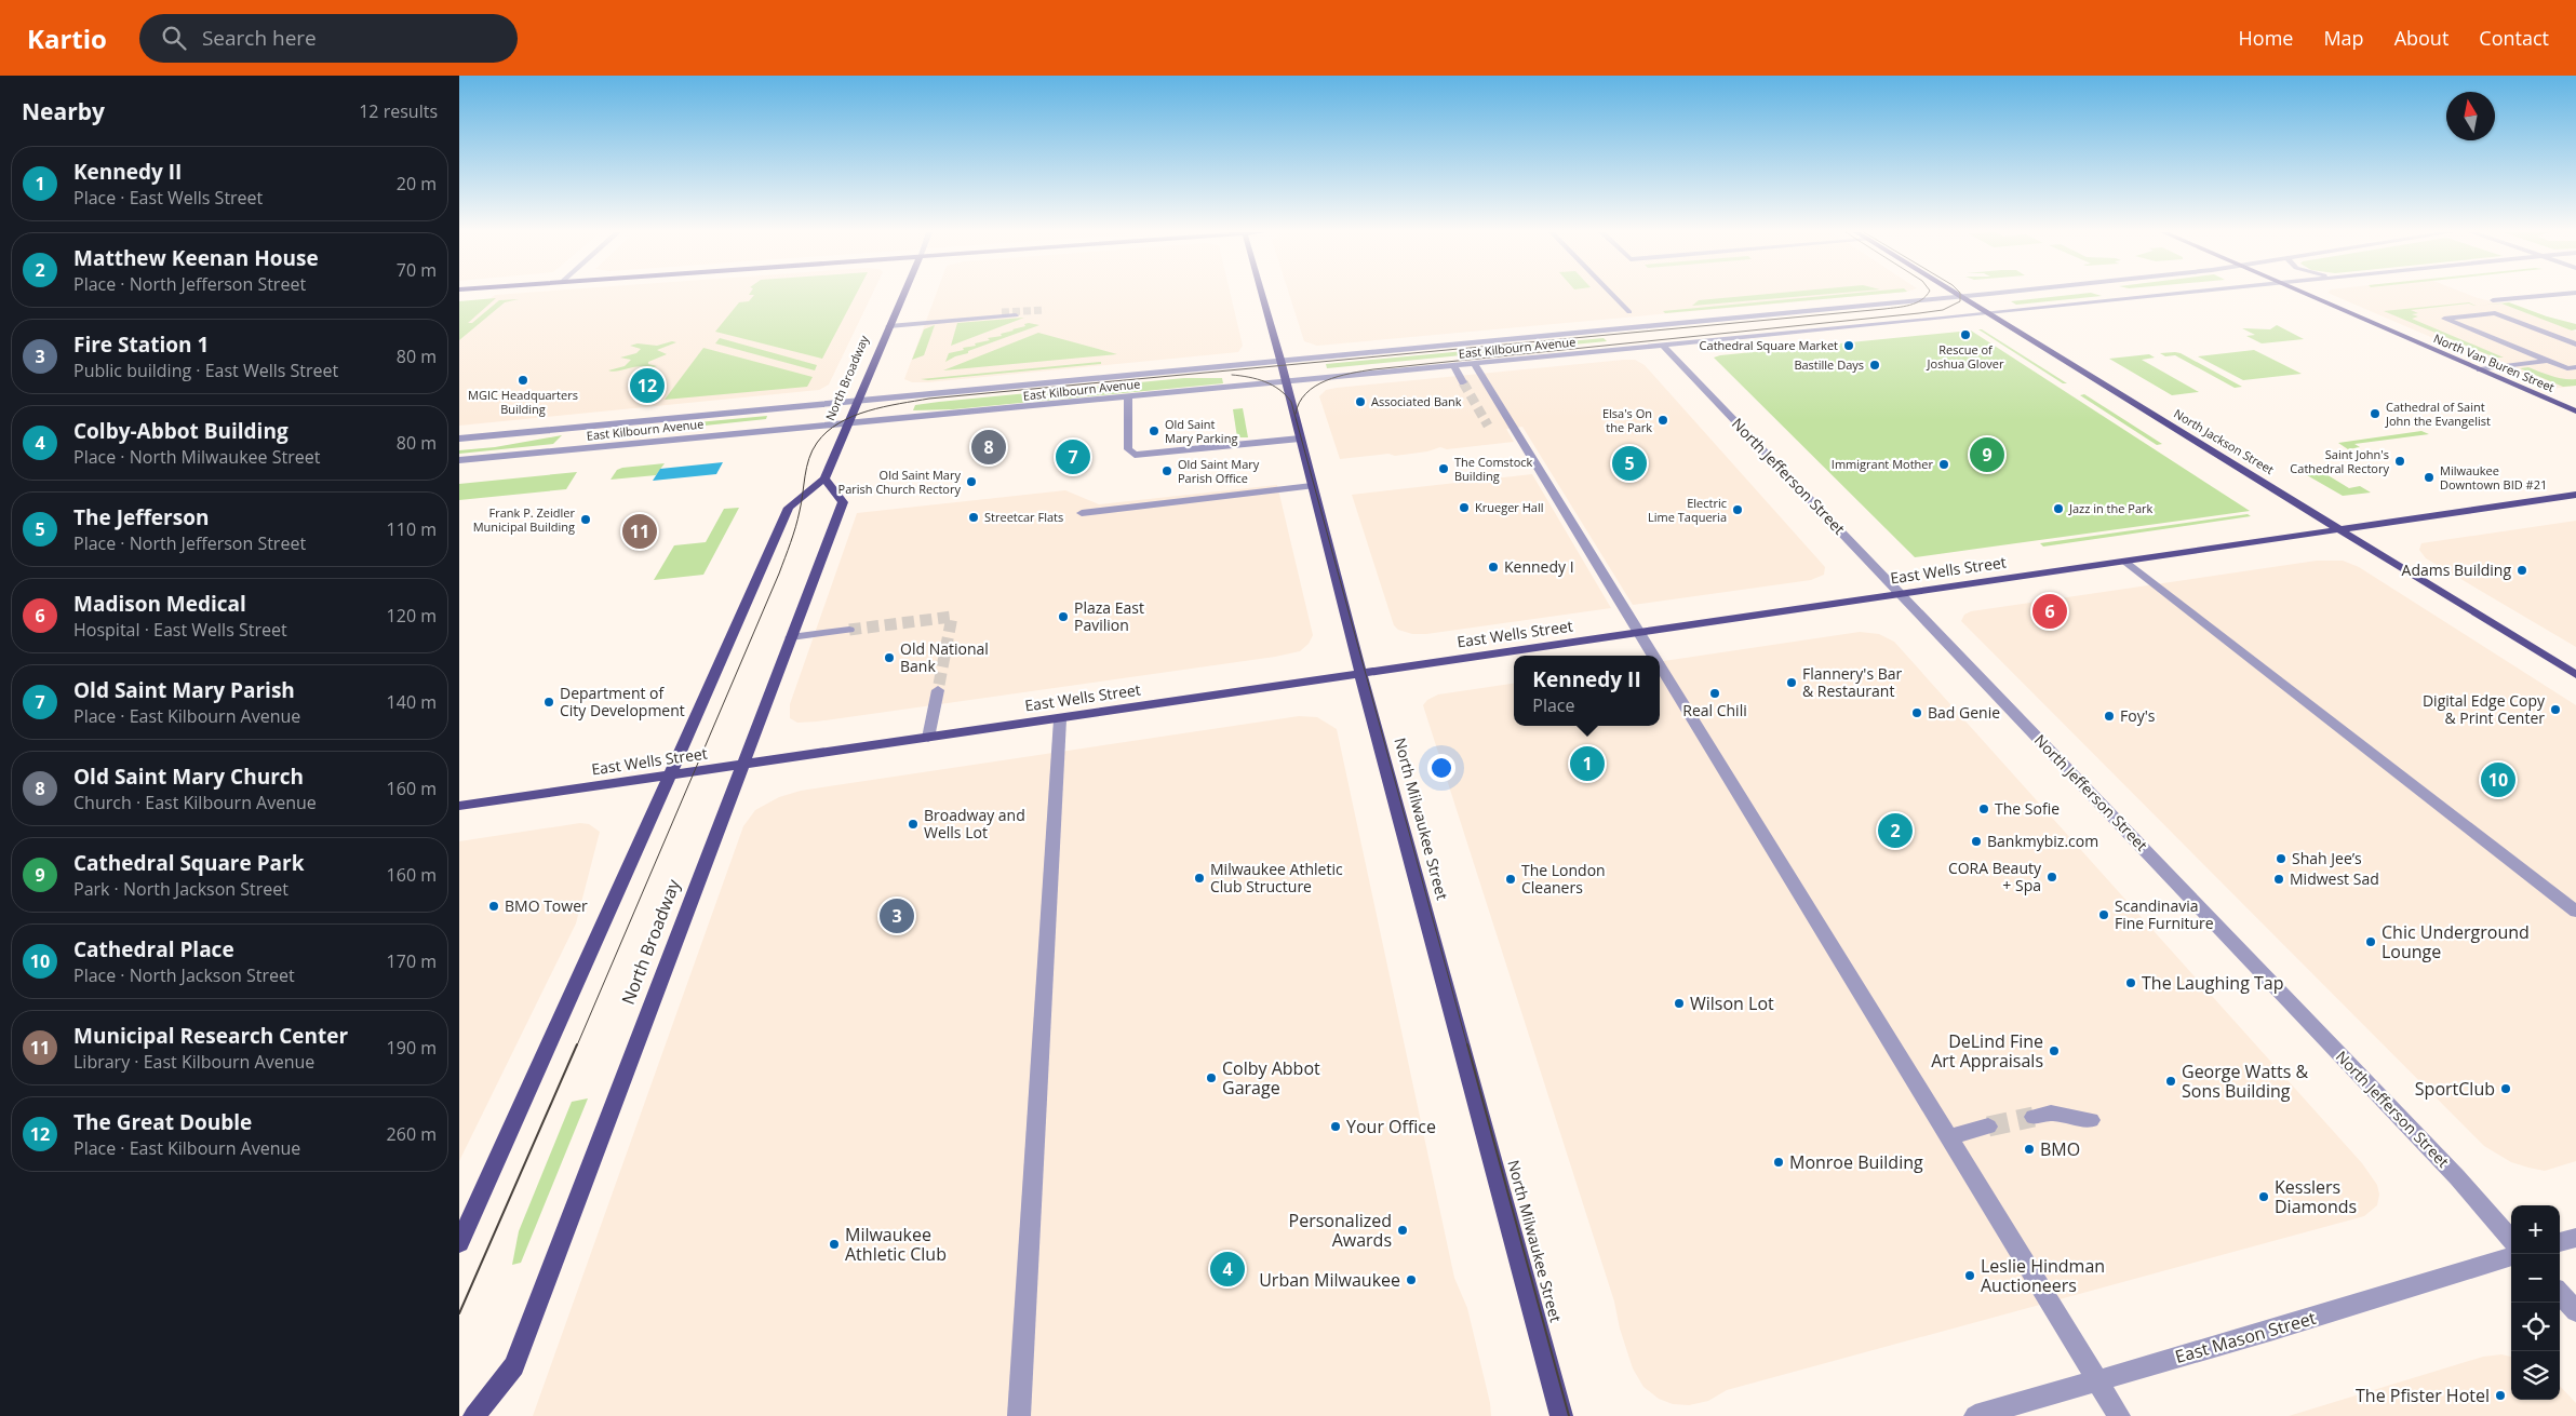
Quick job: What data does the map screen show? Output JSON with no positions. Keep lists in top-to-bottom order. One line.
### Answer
{"streets":{"main road":["North Van Buren Street","North Broadway","North Jackson Street","East Wells Street","North Milwaukee Street"],"street":["East Kilbourn Avenue","North Jefferson Street","East Mason Street"]},"crossings":[["East Kilbourn Avenue","North Broadway"],["East Kilbourn Avenue","North Jackson Street"],["East Kilbourn Avenue","North Jefferson Street"],["East Kilbourn Avenue","North Milwaukee Street"],["North Broadway","East Wells Street"],["North Jackson Street","East Wells Street"],["North Jefferson Street","East Wells Street"],["East Wells Street","North Milwaukee Street"]],"places":["Rescue of Joshua Glover","Cathedral Square Market","Bastille Days","MGIC Headquarters Building","Associated Bank","Cathedral of Saint John the Evangelist","Elsa's On the Park","Old Saint Mary Parking","Saint John's Cathedral Rectory","Immigrant Mother","The Comstock Building","Old Saint Mary Parish Office","Milwaukee Downtown BID #21","Old Saint Mary Parish Church Rectory","Krueger Hall","Jazz in the Park","Electric Lime Taqueria","Streetcar Flats","Frank P. Zeidler Municipal Building","Kennedy I","Adams Building","Plaza East Pavilion","Old National Bank","Flannery's Bar & Restaurant","Real Chili","Department of City Development","Digital Edge Copy & Print Center","Bad Genie","Foy's","The Sofie","Broadway and Wells Lot","Bankmybiz.com","Shah Jee’s","CORA Beauty + Spa","Milwaukee Athletic Club Structure","The London Cleaners","Midwest Sad","BMO Tower","Scandinavia Fine Furniture","Chic Underground Lounge","The Laughing Tap","Wilson Lot","DeLind Fine Art Appraisals","Colby Abbot Garage","George Watts & Sons Building","SportClub","Your Office","BMO","Monroe Building","Kesslers Diamonds","Personalized Awards","Milwaukee Athletic Club","Leslie Hindman Auctioneers","Urban Milwaukee","The Pfister Hotel"],"north":"top","page":{"header":"Kartio","search":"Search here","nav":["Home","Map","About","Contact"],"heading":["Nearby","12 results"],"list":[{"mark":"1","name":"Kennedy II","note":"Place · East Wells Street","value":"20 m"},{"mark":"2","name":"Matthew Keenan House","note":"Place · North Jefferson Street","value":"70 m"},{"mark":"3","name":"Fire Station 1","note":"Public building · East Wells Street","value":"80 m"},{"mark":"4","name":"Colby-Abbot Building","note":"Place · North Milwaukee Street","value":"80 m"},{"mark":"5","name":"The Jefferson","note":"Place · North Jefferson Street","value":"110 m"},{"mark":"6","name":"Madison Medical","note":"Hospital · East Wells Street","value":"120 m"},{"mark":"7","name":"Old Saint Mary Parish","note":"Place · East Kilbourn Avenue","value":"140 m"},{"mark":"8","name":"Old Saint Mary Church","note":"Church · East Kilbourn Avenue","value":"160 m"},{"mark":"9","name":"Cathedral Square Park","note":"Park · North Jackson Street","value":"160 m"},{"mark":"10","name":"Cathedral Place","note":"Place · North Jackson Street","value":"170 m"},{"mark":"11","name":"Municipal Research Center","note":"Library · East Kilbourn Avenue","value":"190 m"},{"mark":"12","name":"The Great Double","note":"Place · East Kilbourn Avenue","value":"260 m"}],"pins":["12","8","9","7","5","11","6","1","10","2","3","4"],"popup":["Kennedy II","Place"],"map_buttons":["+","−"]}}
